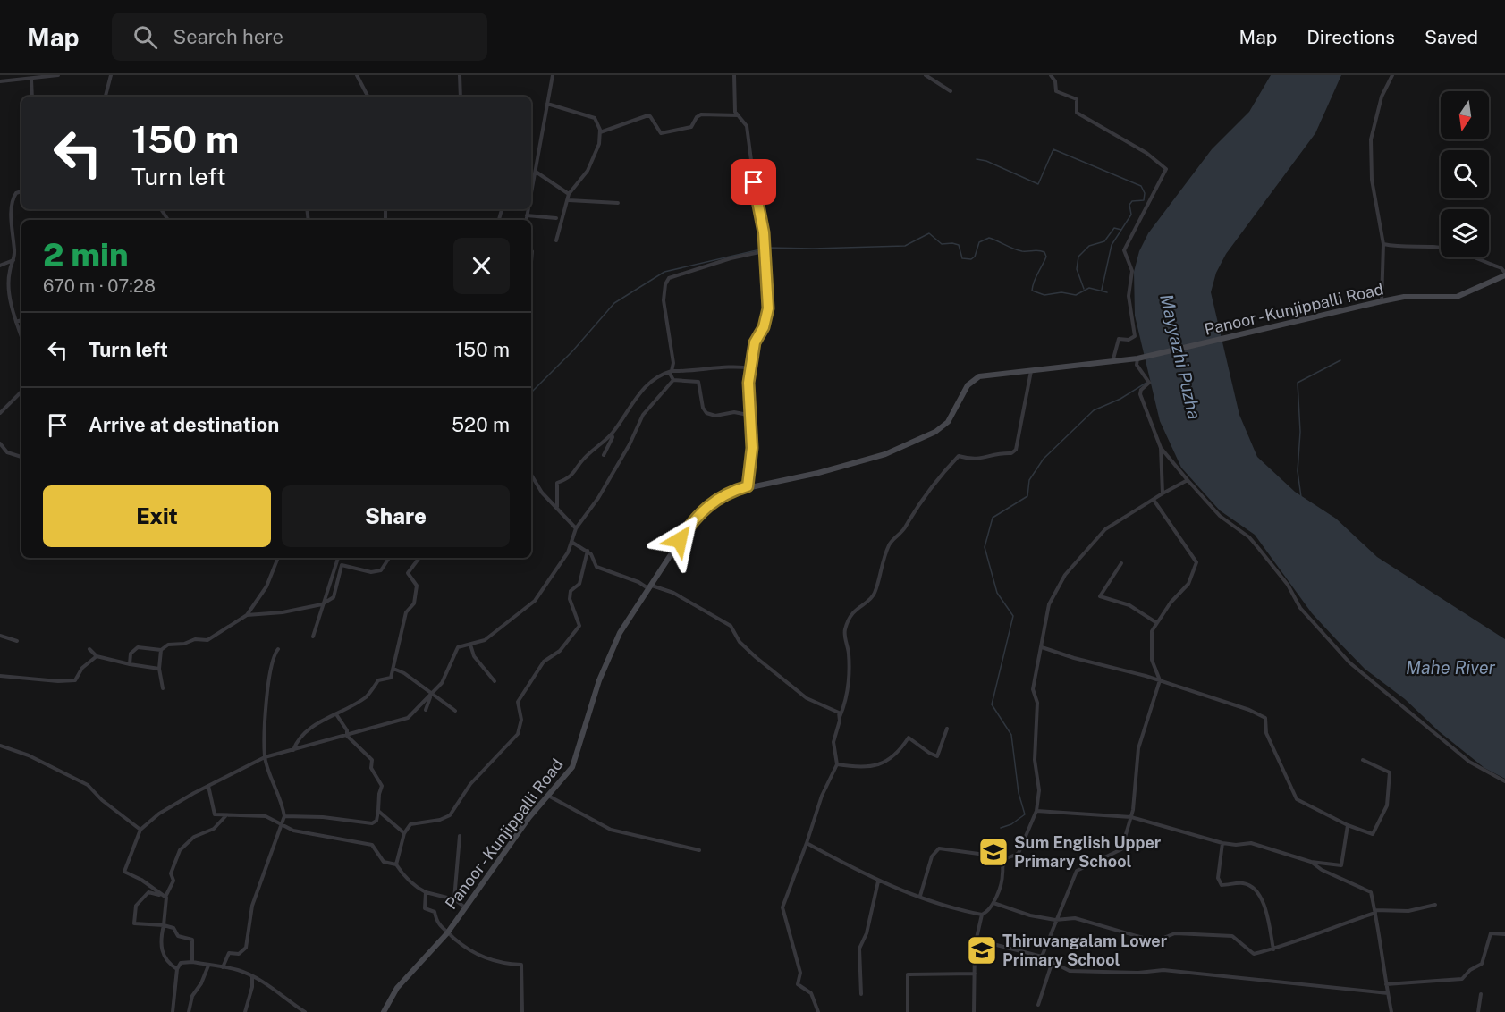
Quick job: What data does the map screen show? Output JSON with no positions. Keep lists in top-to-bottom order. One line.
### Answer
{"streets":{"main road":["Panoor - Kunjippalli Road"]},"water":["Mayyazhi Puzha","Mahe River"],"places":{"school or university":["Sum English Upper Primary School","Thiruvangalam Lower Primary School"]},"north":"bottom","page":{"header":"Map","search":"Search here","nav":["Map","Directions","Saved"],"turn":["150 m","Turn left"],"heading":["2 min","670 m · 07:28"],"list":[{"name":"Turn left","value":"150 m"},{"name":"Arrive at destination","value":"520 m"}],"buttons":["Exit","Share"]}}
